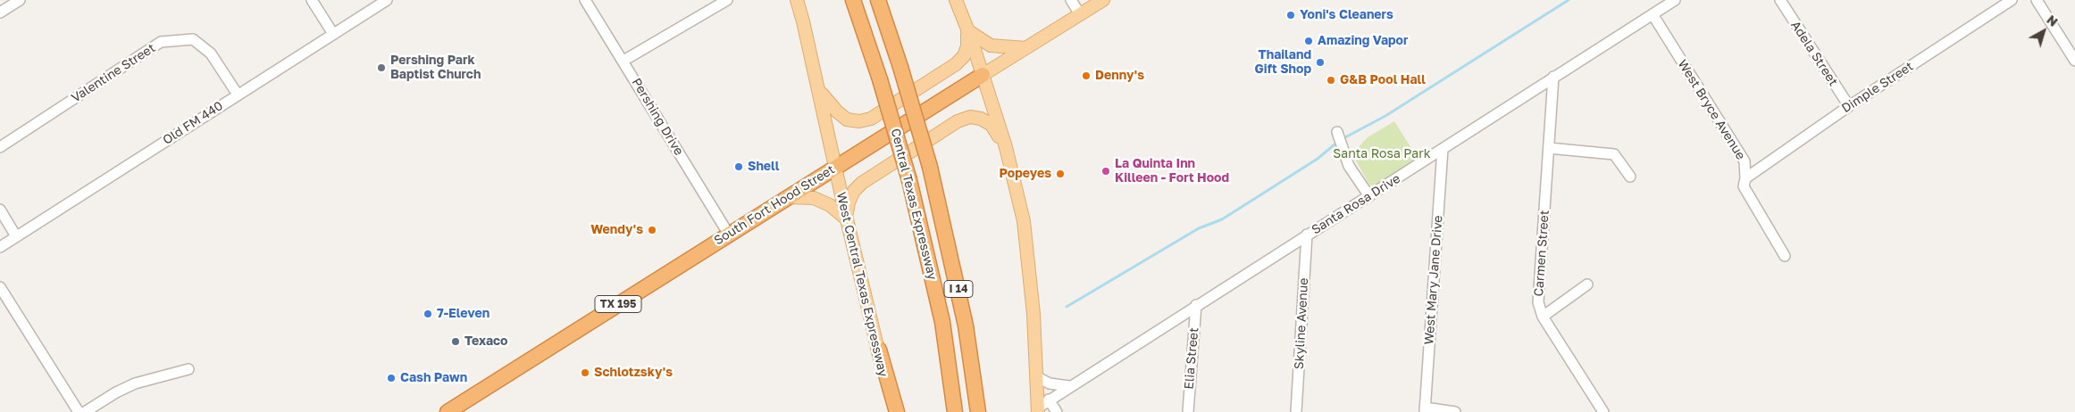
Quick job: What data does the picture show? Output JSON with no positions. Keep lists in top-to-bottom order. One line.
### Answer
{"streets":{"highway":["Central Texas Expressway","South Fort Hood Street","I 14","TX 195"],"main road":["West Central Texas Expressway"],"street":["Adela Street","Valentine Street","Dimple Street","West Bryce Avenue","Pershing Drive","Old FM 440","Santa Rosa Drive","Carmen Street","West Mary Jane Drive","Skyline Avenue","Elia Street"]},"crossings":[["Adela Street","Dimple Street"],["Valentine Street","Old FM 440"],["Dimple Street","West Bryce Avenue"],["West Bryce Avenue","Santa Rosa Drive"],["Pershing Drive","South Fort Hood Street"],["Santa Rosa Drive","Carmen Street"],["Santa Rosa Drive","West Mary Jane Drive"],["Santa Rosa Drive","Skyline Avenue"],["Santa Rosa Drive","Elia Street"],["South Fort Hood Street","West Central Texas Expressway"]],"parks":["Santa Rosa Park"],"places":["Yoni's Cleaners","Amazing Vapor","Thailand Gift Shop","Pershing Park Baptist Church","Denny's","G&B Pool Hall","Shell","La Quinta Inn Killeen - Fort Hood","Popeyes","Wendy's","7-Eleven","Texaco","Schlotzsky's","Cash Pawn"],"north":"top right"}
